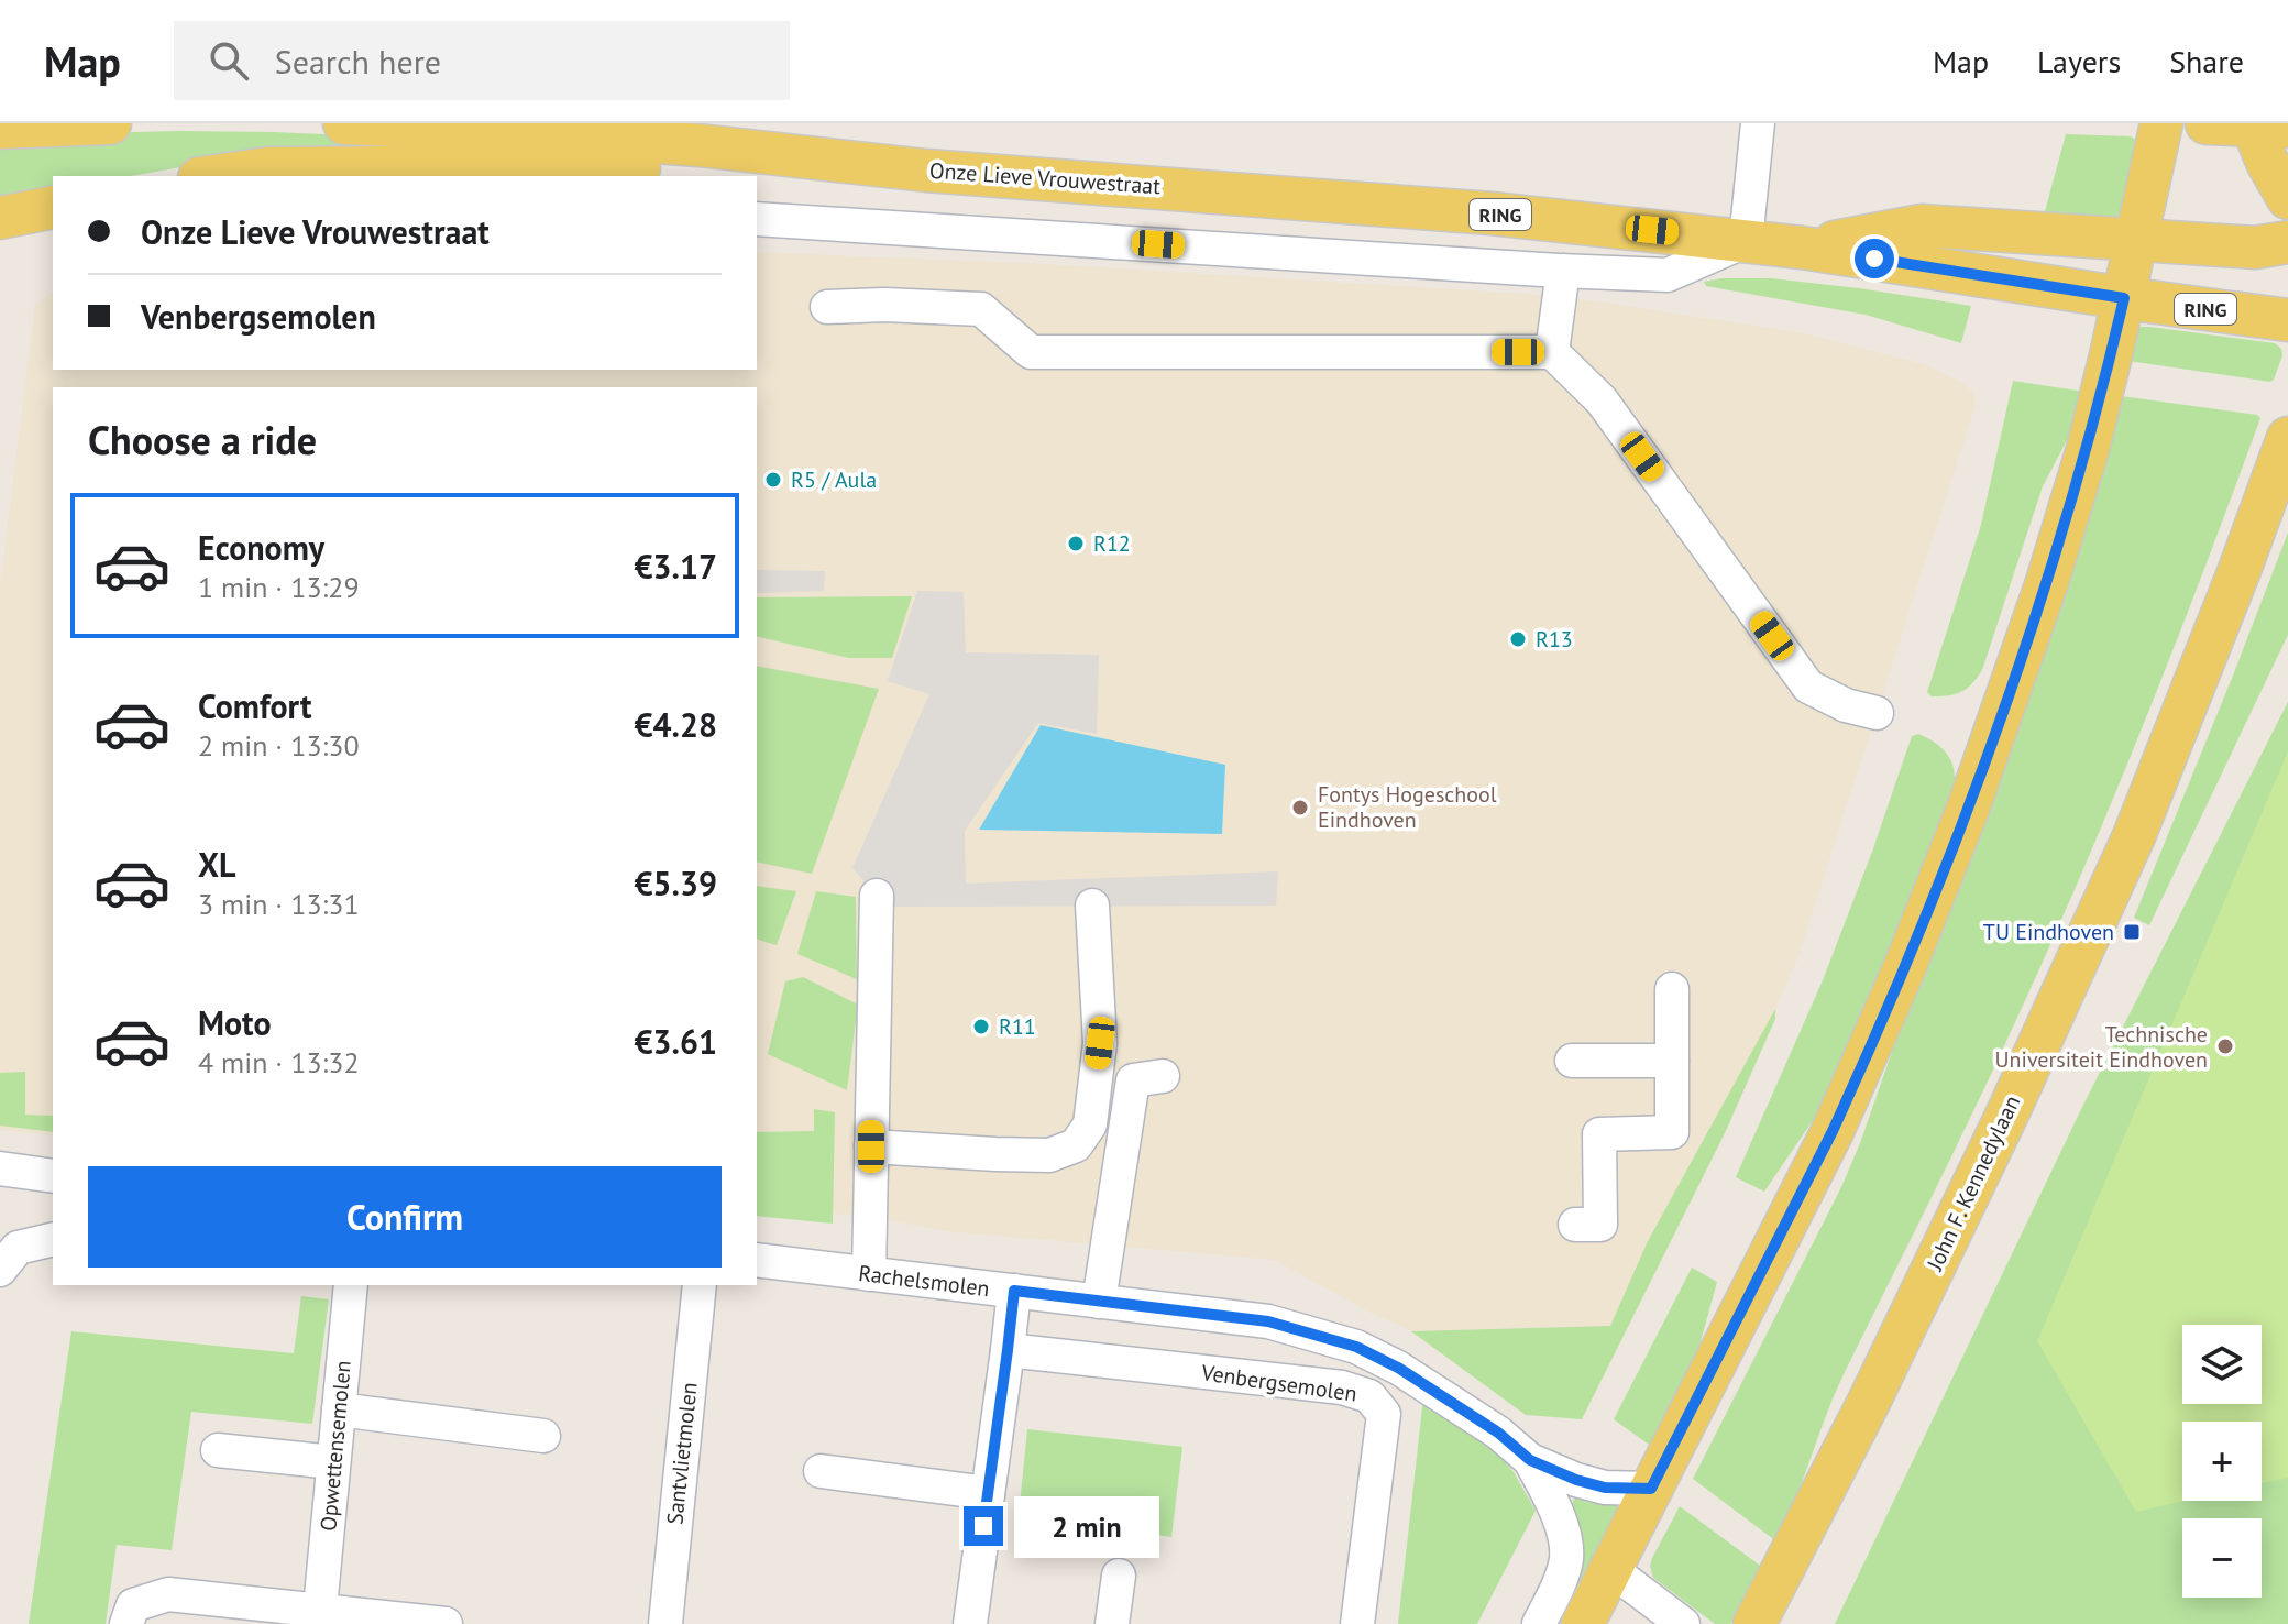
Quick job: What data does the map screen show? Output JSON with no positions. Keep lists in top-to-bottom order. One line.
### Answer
{"streets":{"main road":["Onze Lieve Vrouwestraat","RING","John F. Kennedylaan"],"street":["Rachelsmolen","Venbergsemolen","Opwettensemolen","Santvlietmolen"]},"places":{"other":["R5 / Aula","R12","R13","Fontys Hogeschool Eindhoven","R11","Technische Universiteit Eindhoven"],"transit":["TU Eindhoven"]},"page":{"header":"Map","search":"Search here","nav":["Map","Layers","Share"],"banner":["Onze Lieve Vrouwestraat","Venbergsemolen"],"heading":"Choose a ride","list":[{"name":"Economy","note":"1 min · 13:29","value":"€3.17"},{"name":"Comfort","note":"2 min · 13:30","value":"€4.28"},{"name":"XL","note":"3 min · 13:31","value":"€5.39"},{"name":"Moto","note":"4 min · 13:32","value":"€3.61"}],"buttons":"Confirm","map_buttons":["+","−"],"bubble":"2 min"}}
